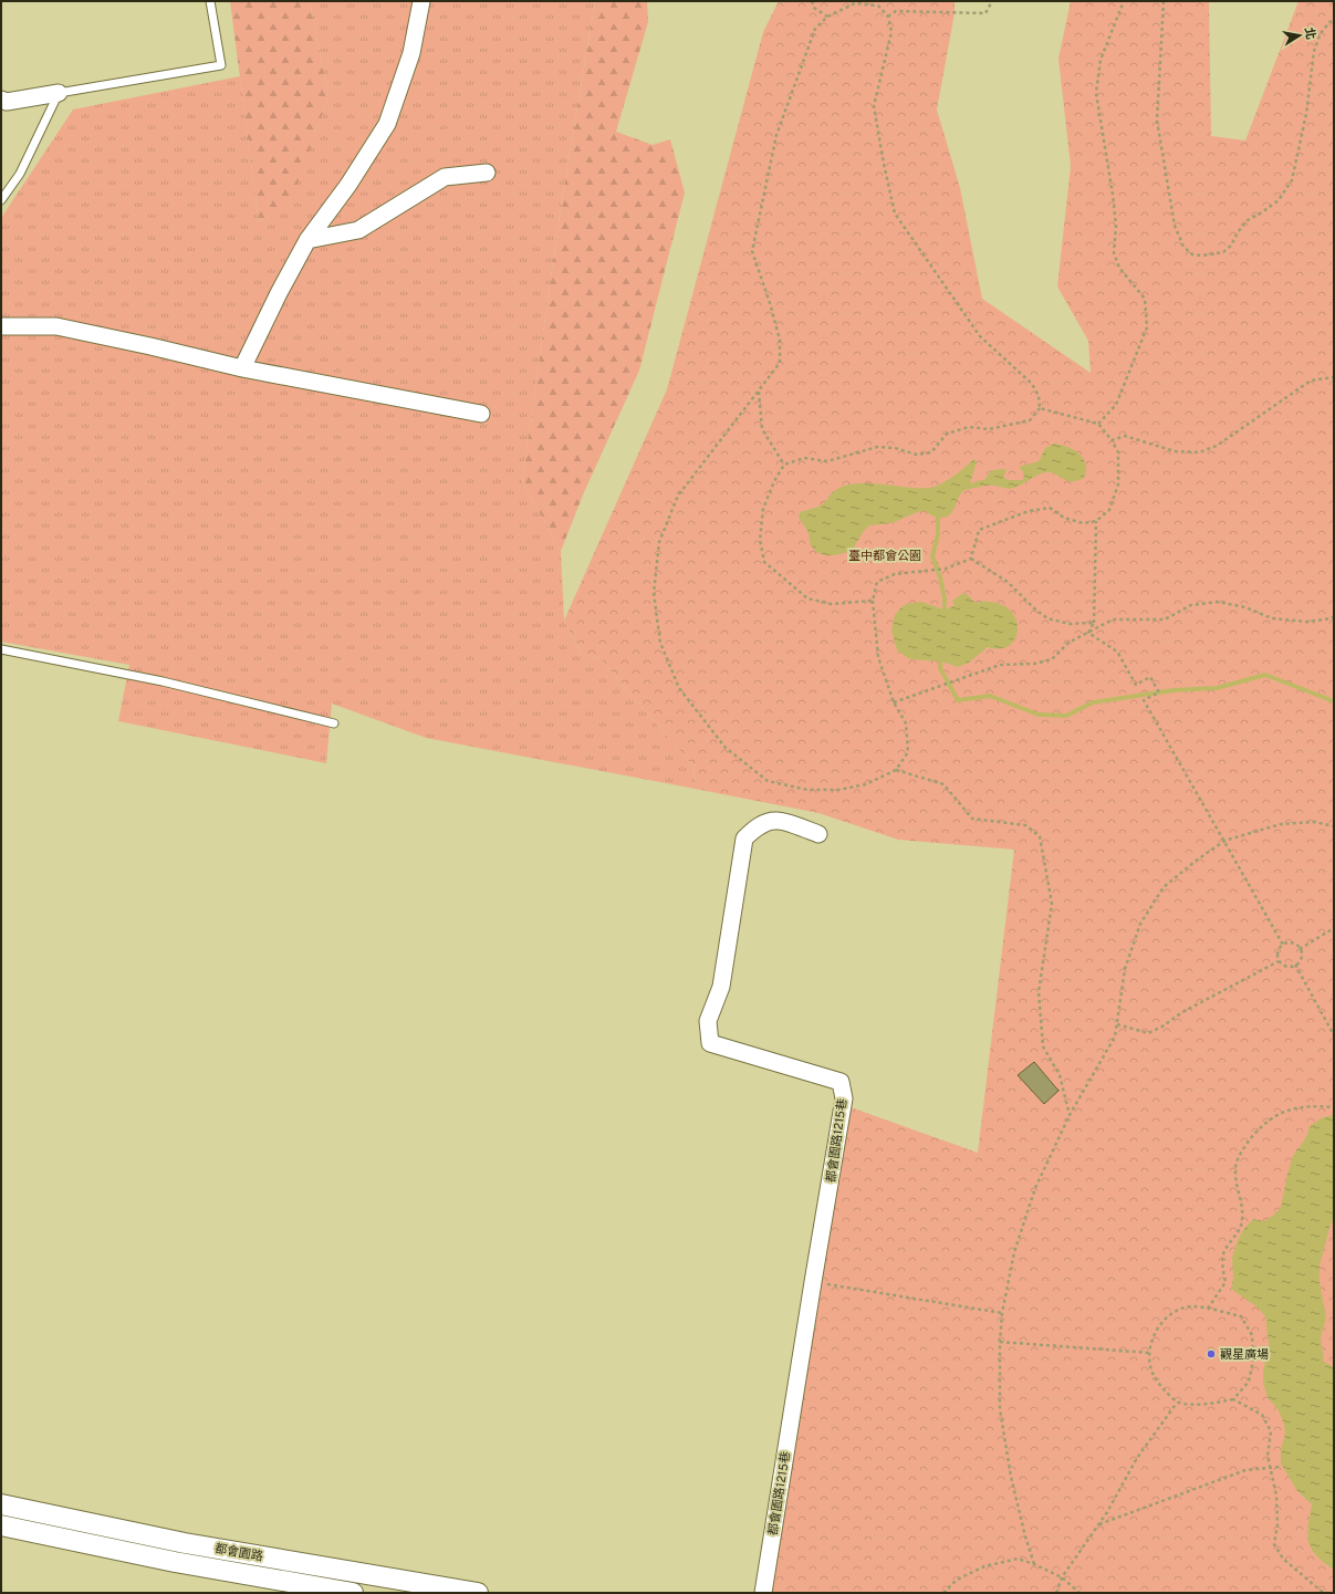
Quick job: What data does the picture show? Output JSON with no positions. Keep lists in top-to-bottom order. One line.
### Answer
{"streets":{"street":["都會園路1215巷","都會園路"]},"parks":["臺中都會公園"],"places":["觀星廣場"],"north":"right"}
